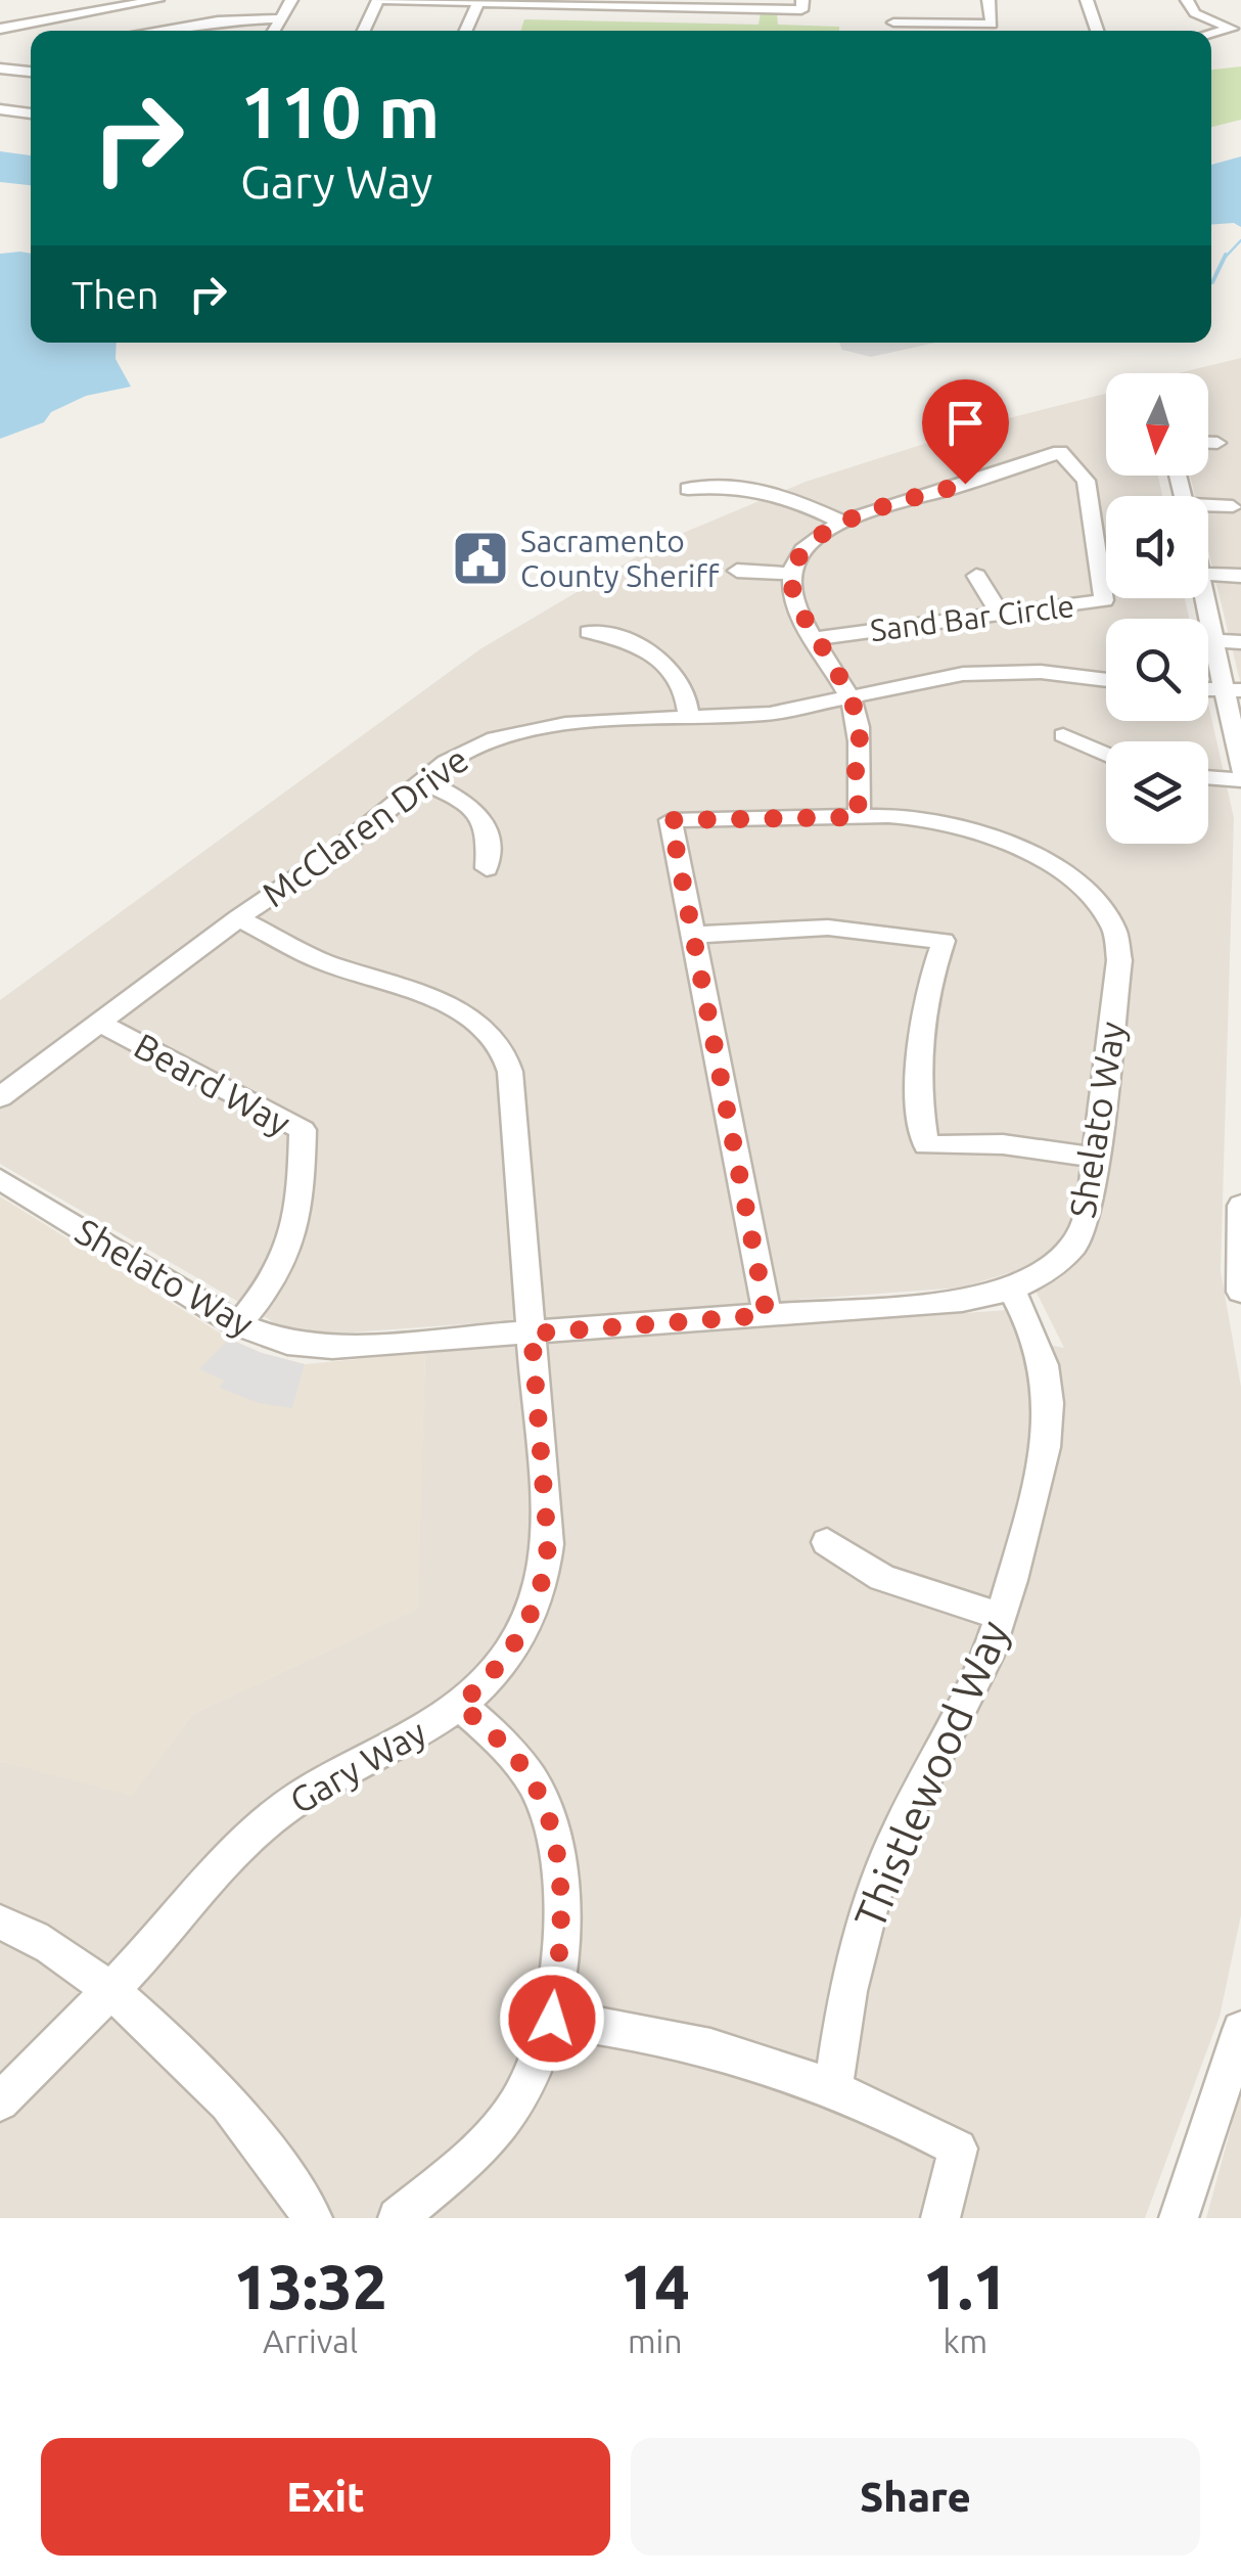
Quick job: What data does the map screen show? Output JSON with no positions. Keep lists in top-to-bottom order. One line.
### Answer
{"streets":{"street":["Sand Bar Circle","McClaren Drive","Beard Way","Shelato Way","Gary Way","Thistlewood Way"]},"crossings":[["McClaren Drive","Beard Way"],["McClaren Drive","Gary Way"],["Beard Way","Shelato Way"],["Shelato Way","Gary Way"],["Shelato Way","Thistlewood Way"]],"places":{"public building":["Sacramento County Sheriff"]},"north":"bottom","page":{"turn":["110 m","Gary Way"],"then":"Then","eta":["13:32","Arrival","14","min","1.1","km"],"buttons":["Exit","Share"]}}
